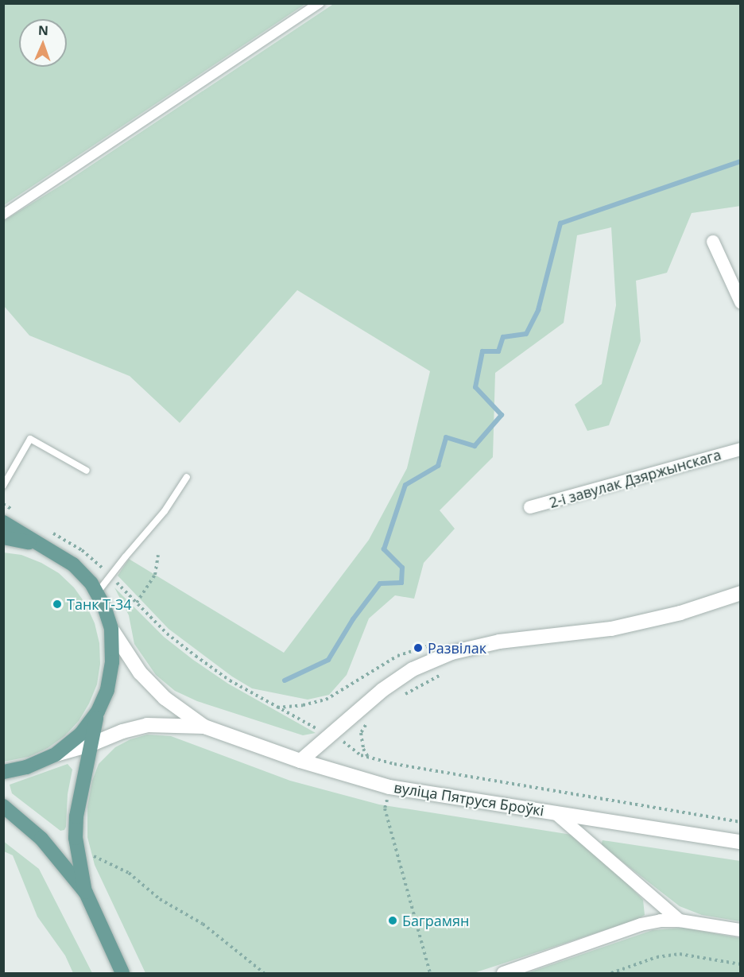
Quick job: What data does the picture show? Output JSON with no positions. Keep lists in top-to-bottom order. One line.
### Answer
{"streets":{"main road":["вуліца Пятруся Броўкі"],"street":["2-і завулак Дзяржынскага"]},"places":["Танк Т-34","Развілак","Баграмян"],"north":"top"}
